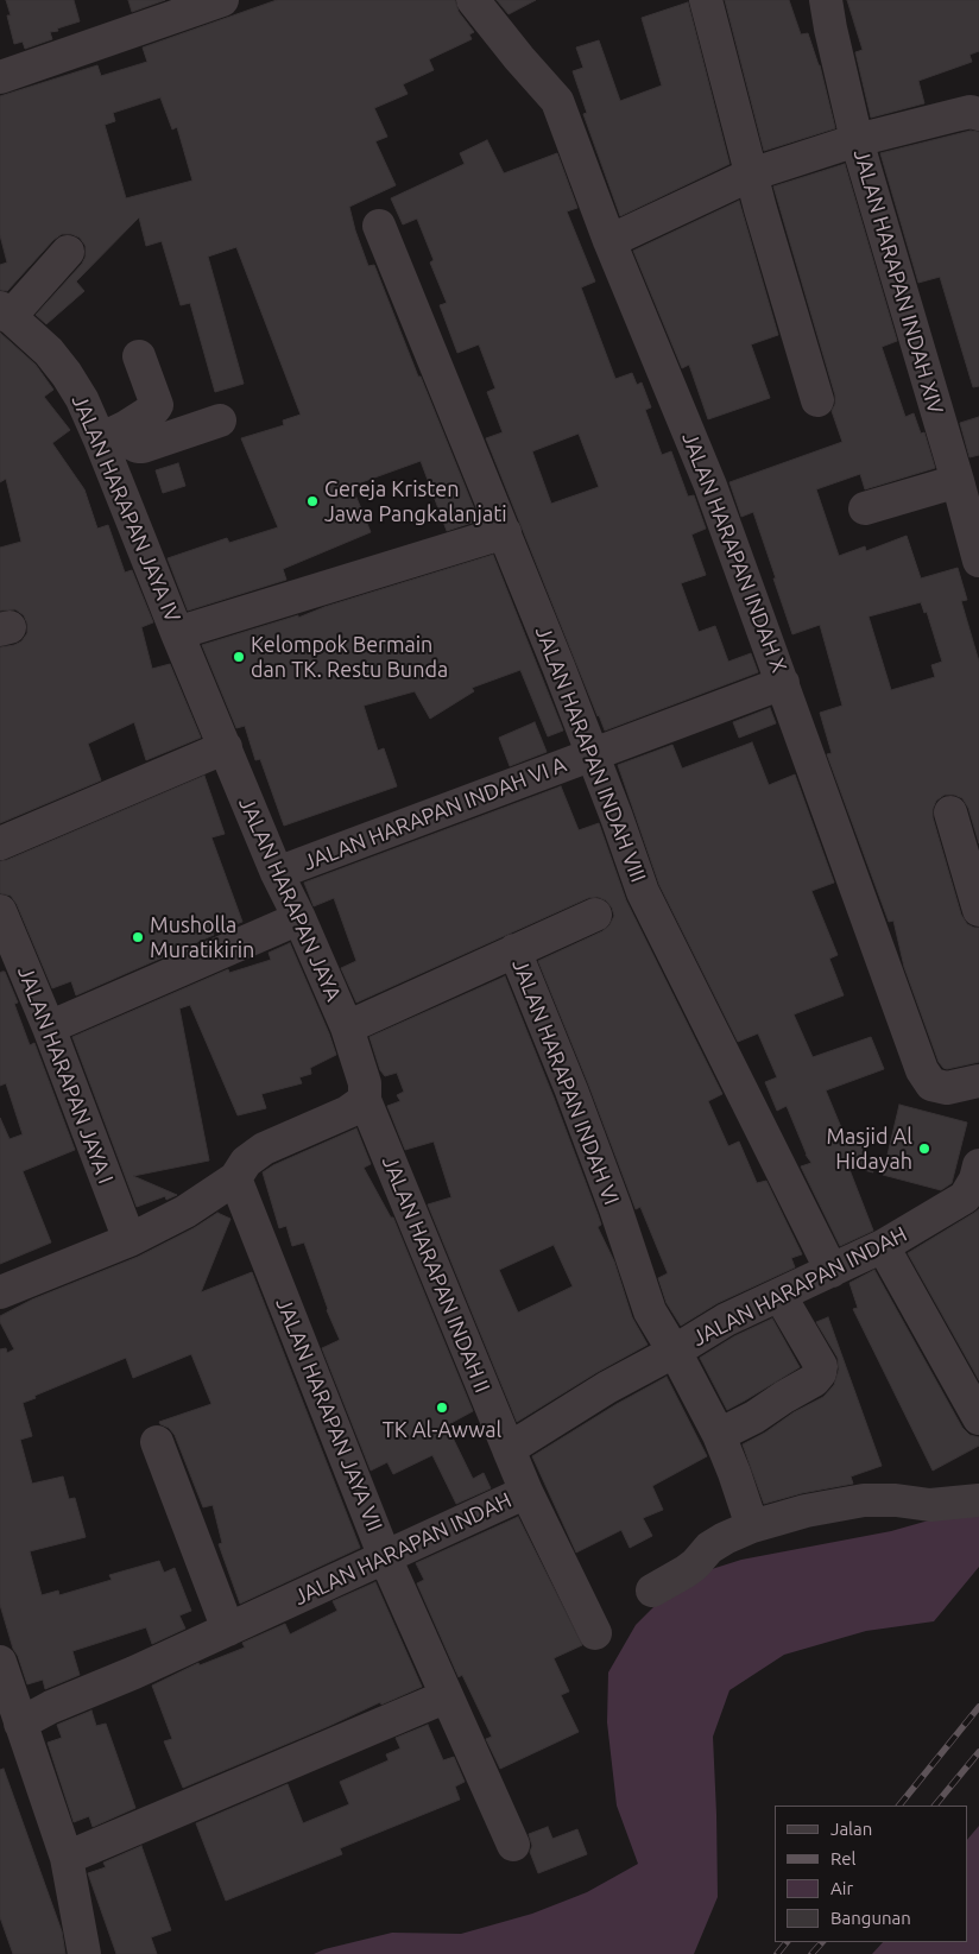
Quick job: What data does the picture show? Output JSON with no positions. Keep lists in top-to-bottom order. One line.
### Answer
{"streets":{"street":["JALAN HARAPAN INDAH XIV","JALAN HARAPAN JAYA IV","JALAN HARAPAN INDAH X","JALAN HARAPAN INDAH VIII","JALAN HARAPAN INDAH VI A","JALAN HARAPAN JAYA","JALAN HARAPAN JAYA I","JALAN HARAPAN INDAH VI","JALAN HARAPAN INDAH II","JALAN HARAPAN INDAH","JALAN HARAPAN JAYA VII"]},"crossings":[["JALAN HARAPAN JAYA IV","JALAN HARAPAN JAYA"],["JALAN HARAPAN INDAH X","JALAN HARAPAN INDAH VI A"],["JALAN HARAPAN INDAH VIII","JALAN HARAPAN INDAH VI A"],["JALAN HARAPAN INDAH VIII","JALAN HARAPAN INDAH"],["JALAN HARAPAN INDAH VI A","JALAN HARAPAN JAYA"],["JALAN HARAPAN JAYA","JALAN HARAPAN INDAH VI"],["JALAN HARAPAN JAYA","JALAN HARAPAN INDAH II"],["JALAN HARAPAN INDAH VI","JALAN HARAPAN INDAH"],["JALAN HARAPAN INDAH II","JALAN HARAPAN INDAH"],["JALAN HARAPAN INDAH","JALAN HARAPAN JAYA VII"]],"places":["Gereja Kristen Jawa Pangkalanjati","Kelompok Bermain dan TK. Restu Bunda","Musholla Muratikirin","Masjid Al Hidayah","TK Al-Awwal"],"legend":["Jalan","Rel","Air","Bangunan"]}
